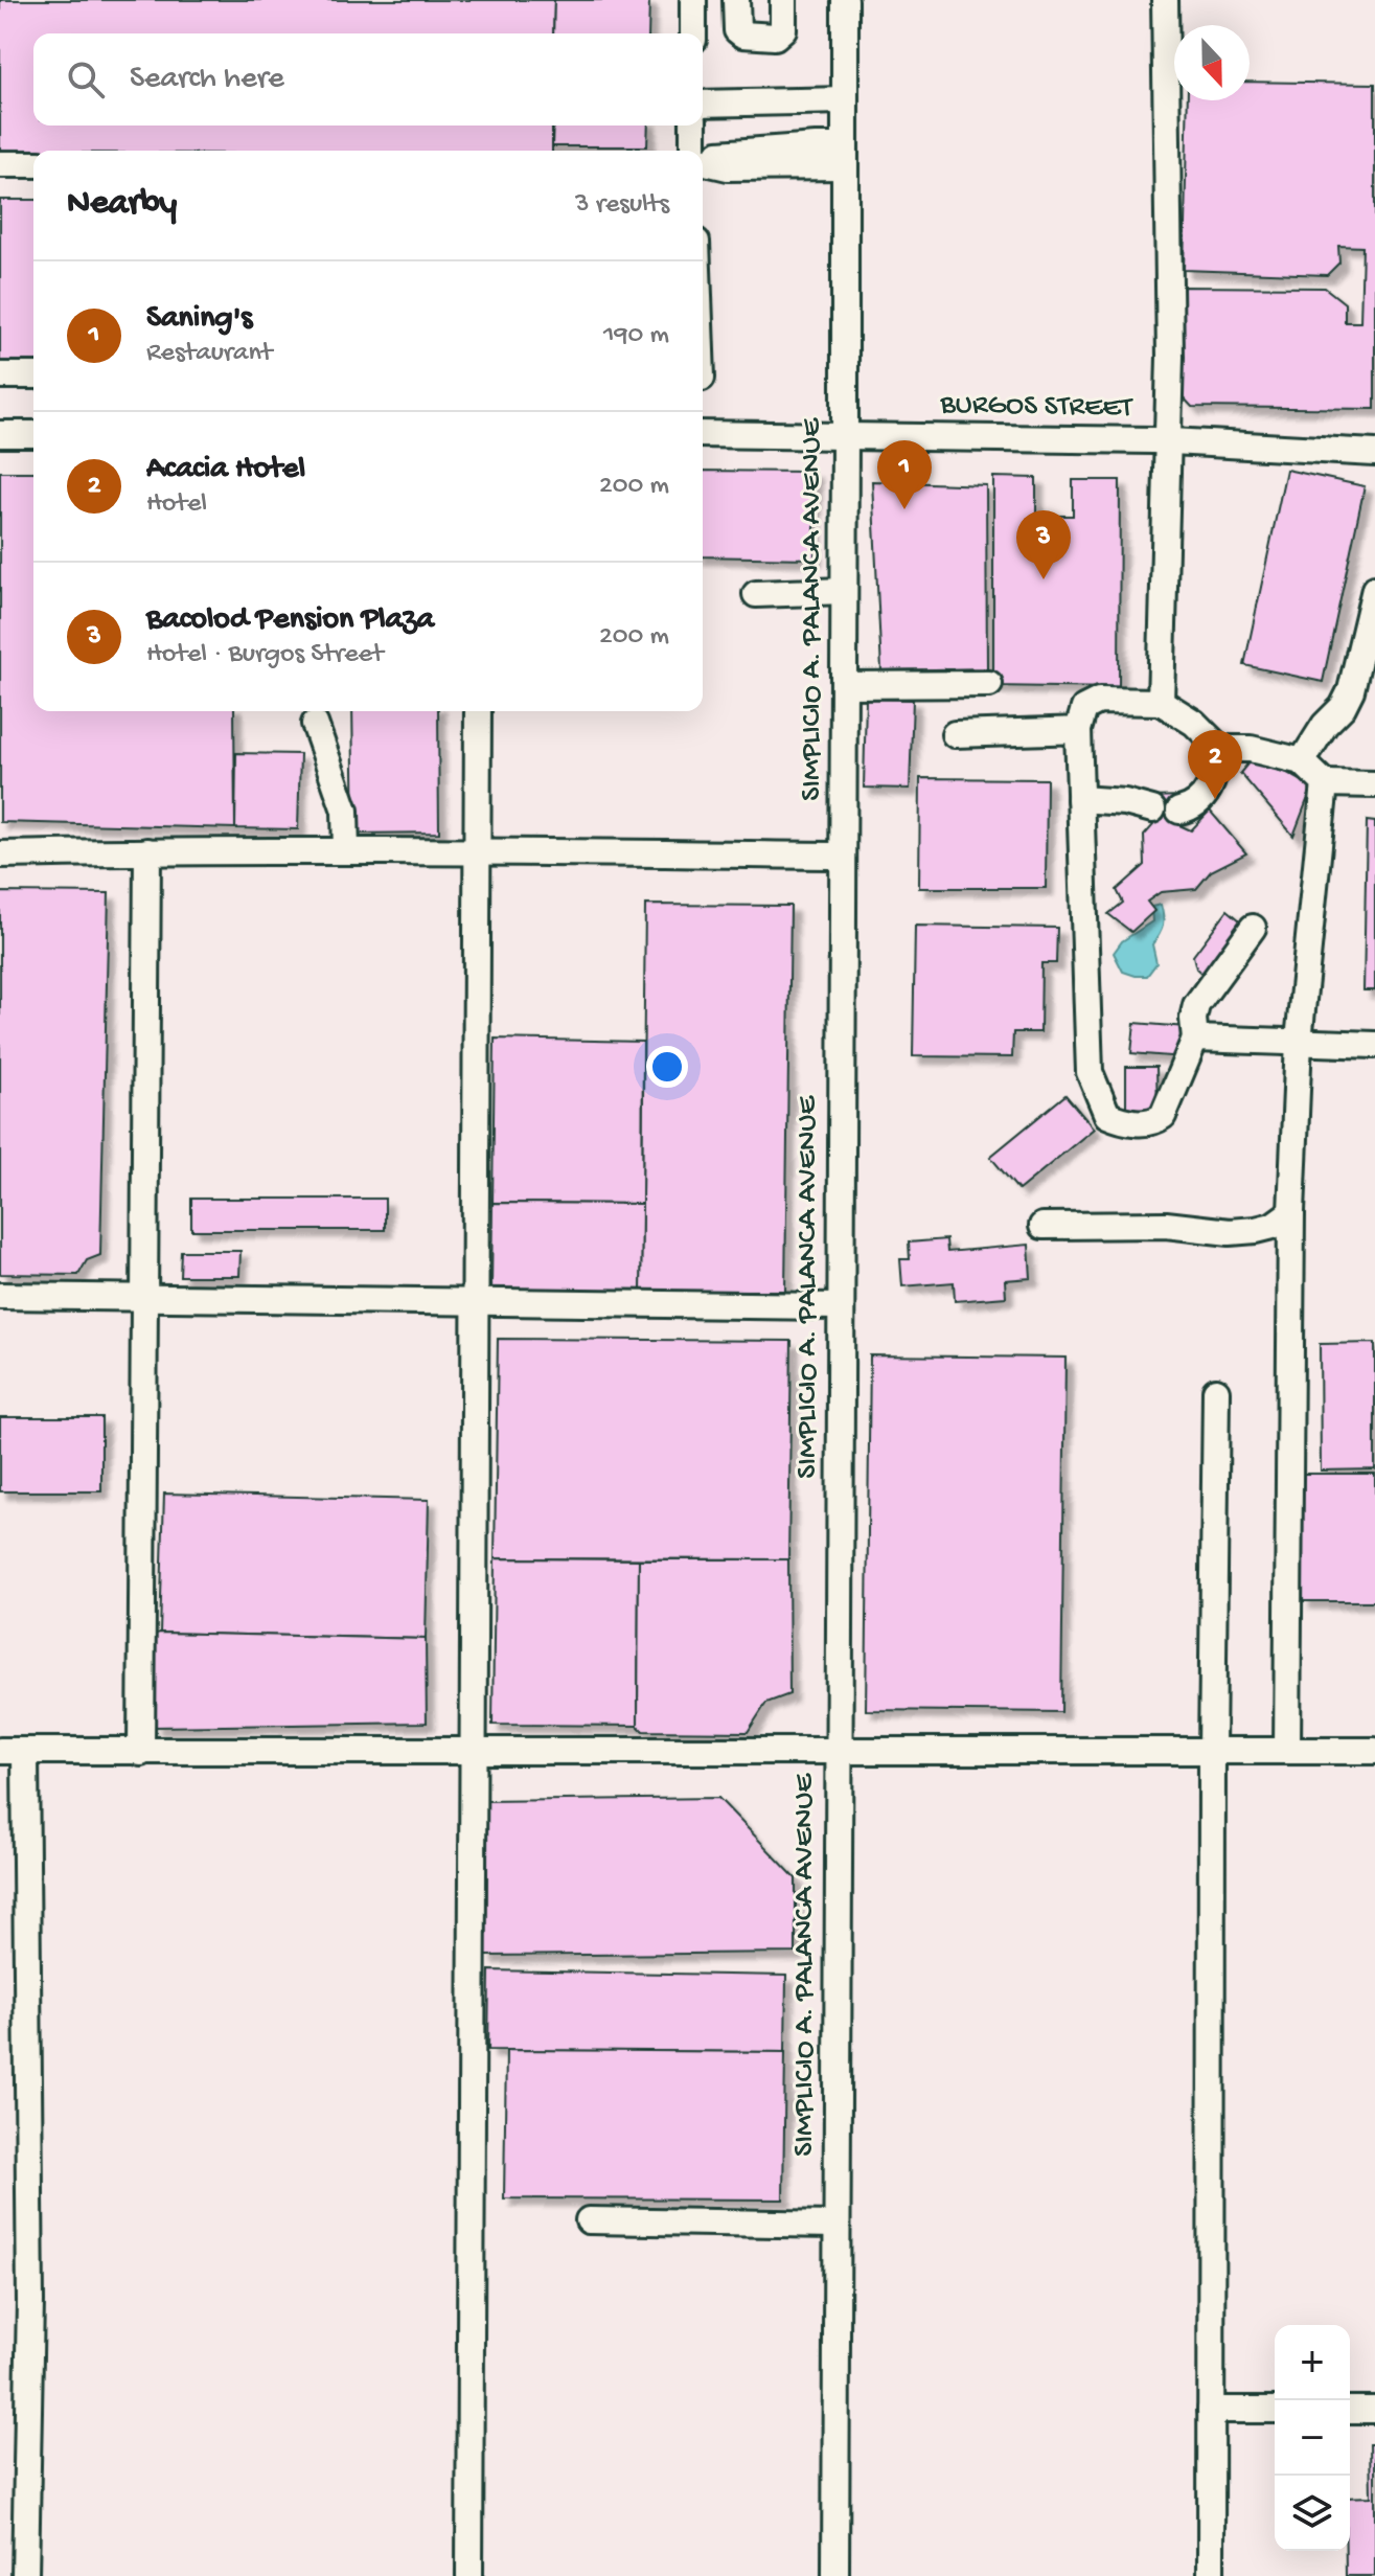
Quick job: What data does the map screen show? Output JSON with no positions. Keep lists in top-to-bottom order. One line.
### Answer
{"streets":{"street":["BURGOS STREET","SIMPLICIO A. PALANCA AVENUE"]},"crossings":[["BURGOS STREET","SIMPLICIO A. PALANCA AVENUE"]],"north":"bottom","page":{"search":"Search here","heading":["Nearby","3 results"],"list":[{"mark":"1","name":"Saning's","note":"Restaurant","value":"190 m"},{"mark":"2","name":"Acacia Hotel","note":"Hotel","value":"200 m"},{"mark":"3","name":"Bacolod Pension Plaza","note":"Hotel · Burgos Street","value":"200 m"}],"pins":["1","3","2"],"map_buttons":["+","−"]}}
